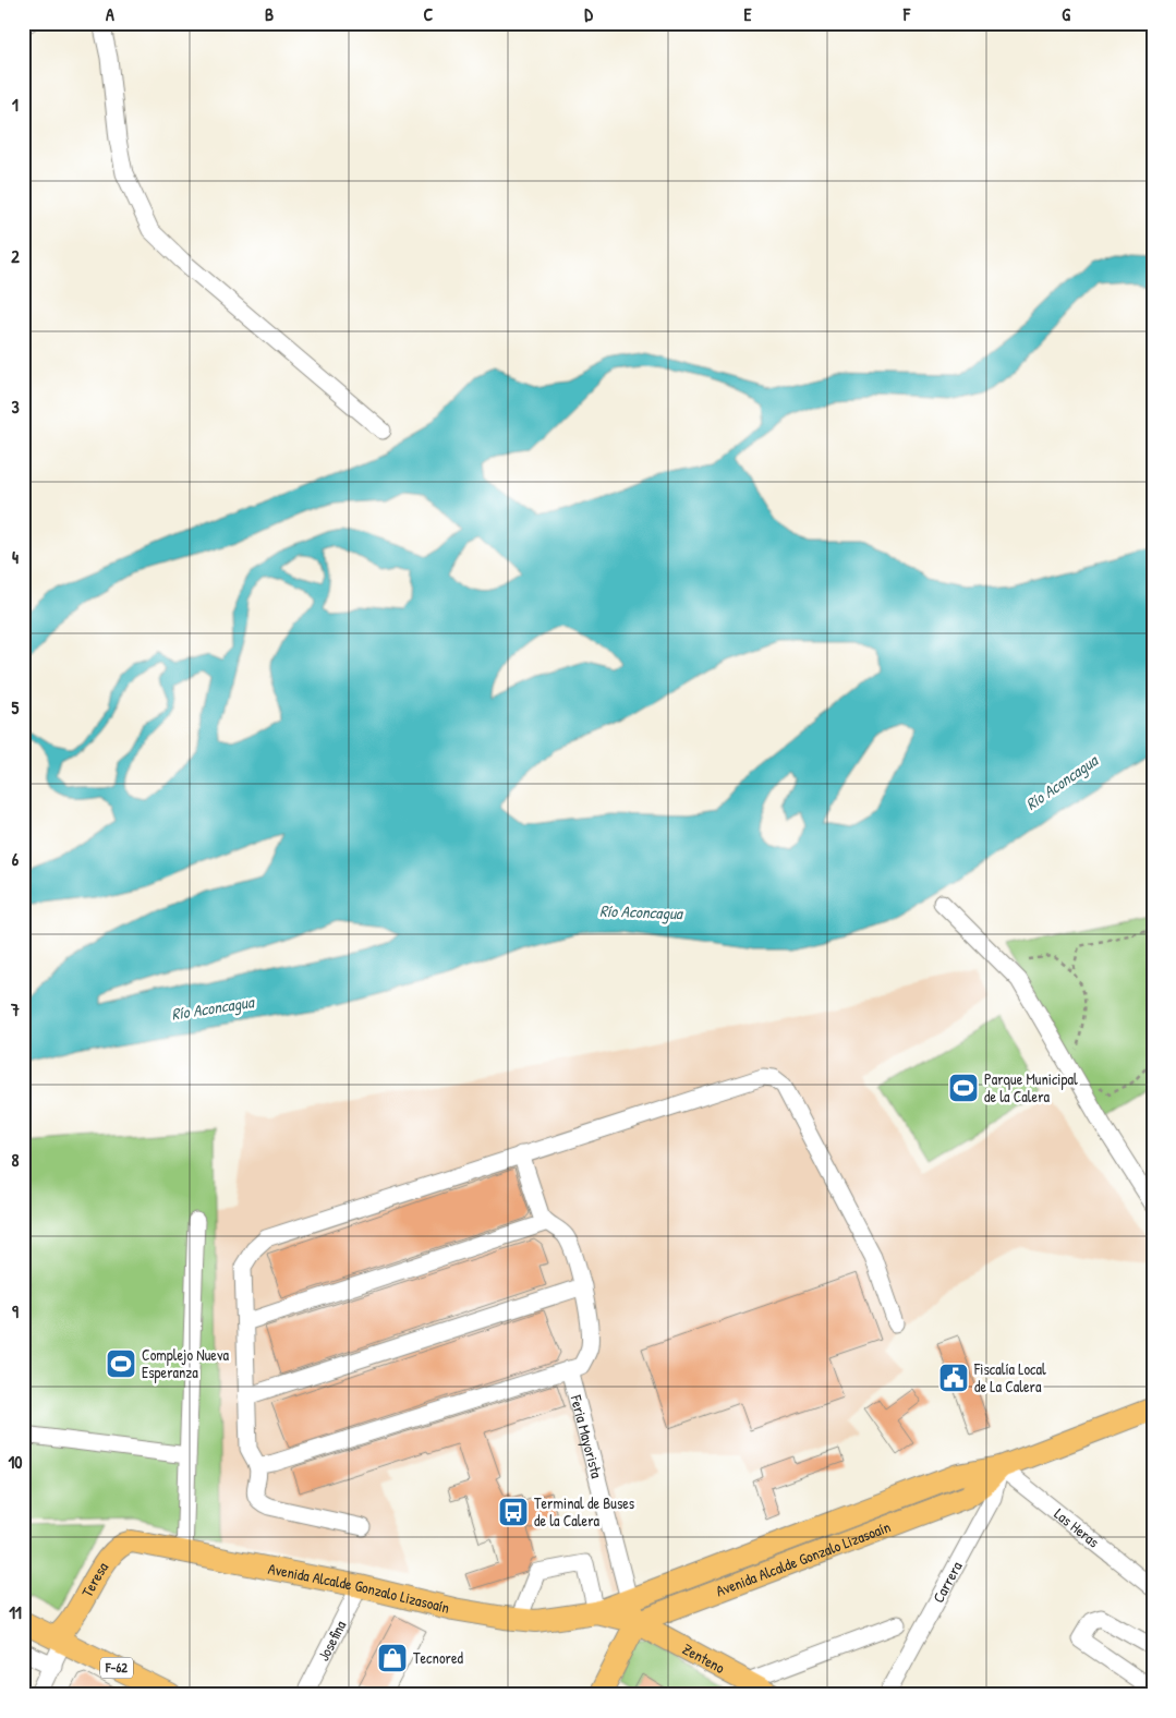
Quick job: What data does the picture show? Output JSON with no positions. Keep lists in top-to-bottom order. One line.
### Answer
{"streets":{"main road":["Avenida Alcalde Gonzalo Lizasoaín","Teresa","Zenteno","F-62"],"street":["Feria Mayorista","Las Heras","Carrera","Josefina"]},"crossings":[["Feria Mayorista","Avenida Alcalde Gonzalo Lizasoaín"],["Las Heras","Avenida Alcalde Gonzalo Lizasoaín"],["Las Heras","Carrera"],["Avenida Alcalde Gonzalo Lizasoaín","Teresa"],["Avenida Alcalde Gonzalo Lizasoaín","Carrera"],["Avenida Alcalde Gonzalo Lizasoaín","Josefina"],["Avenida Alcalde Gonzalo Lizasoaín","Zenteno"],["Teresa","F-62"]],"water":["Río Aconcagua"],"places":{"sports":["Parque Municipal de la Calera","Complejo Nueva Esperanza"],"public building":["Fiscalía Local de La Calera"],"bus stop":["Terminal de Buses de la Calera"],"shop":["Tecnored"]},"grid":{"columns":["A","B","C","D","E","F","G"],"rows":["1","2","3","4","5","6","7","8","9","10","11"]}}
